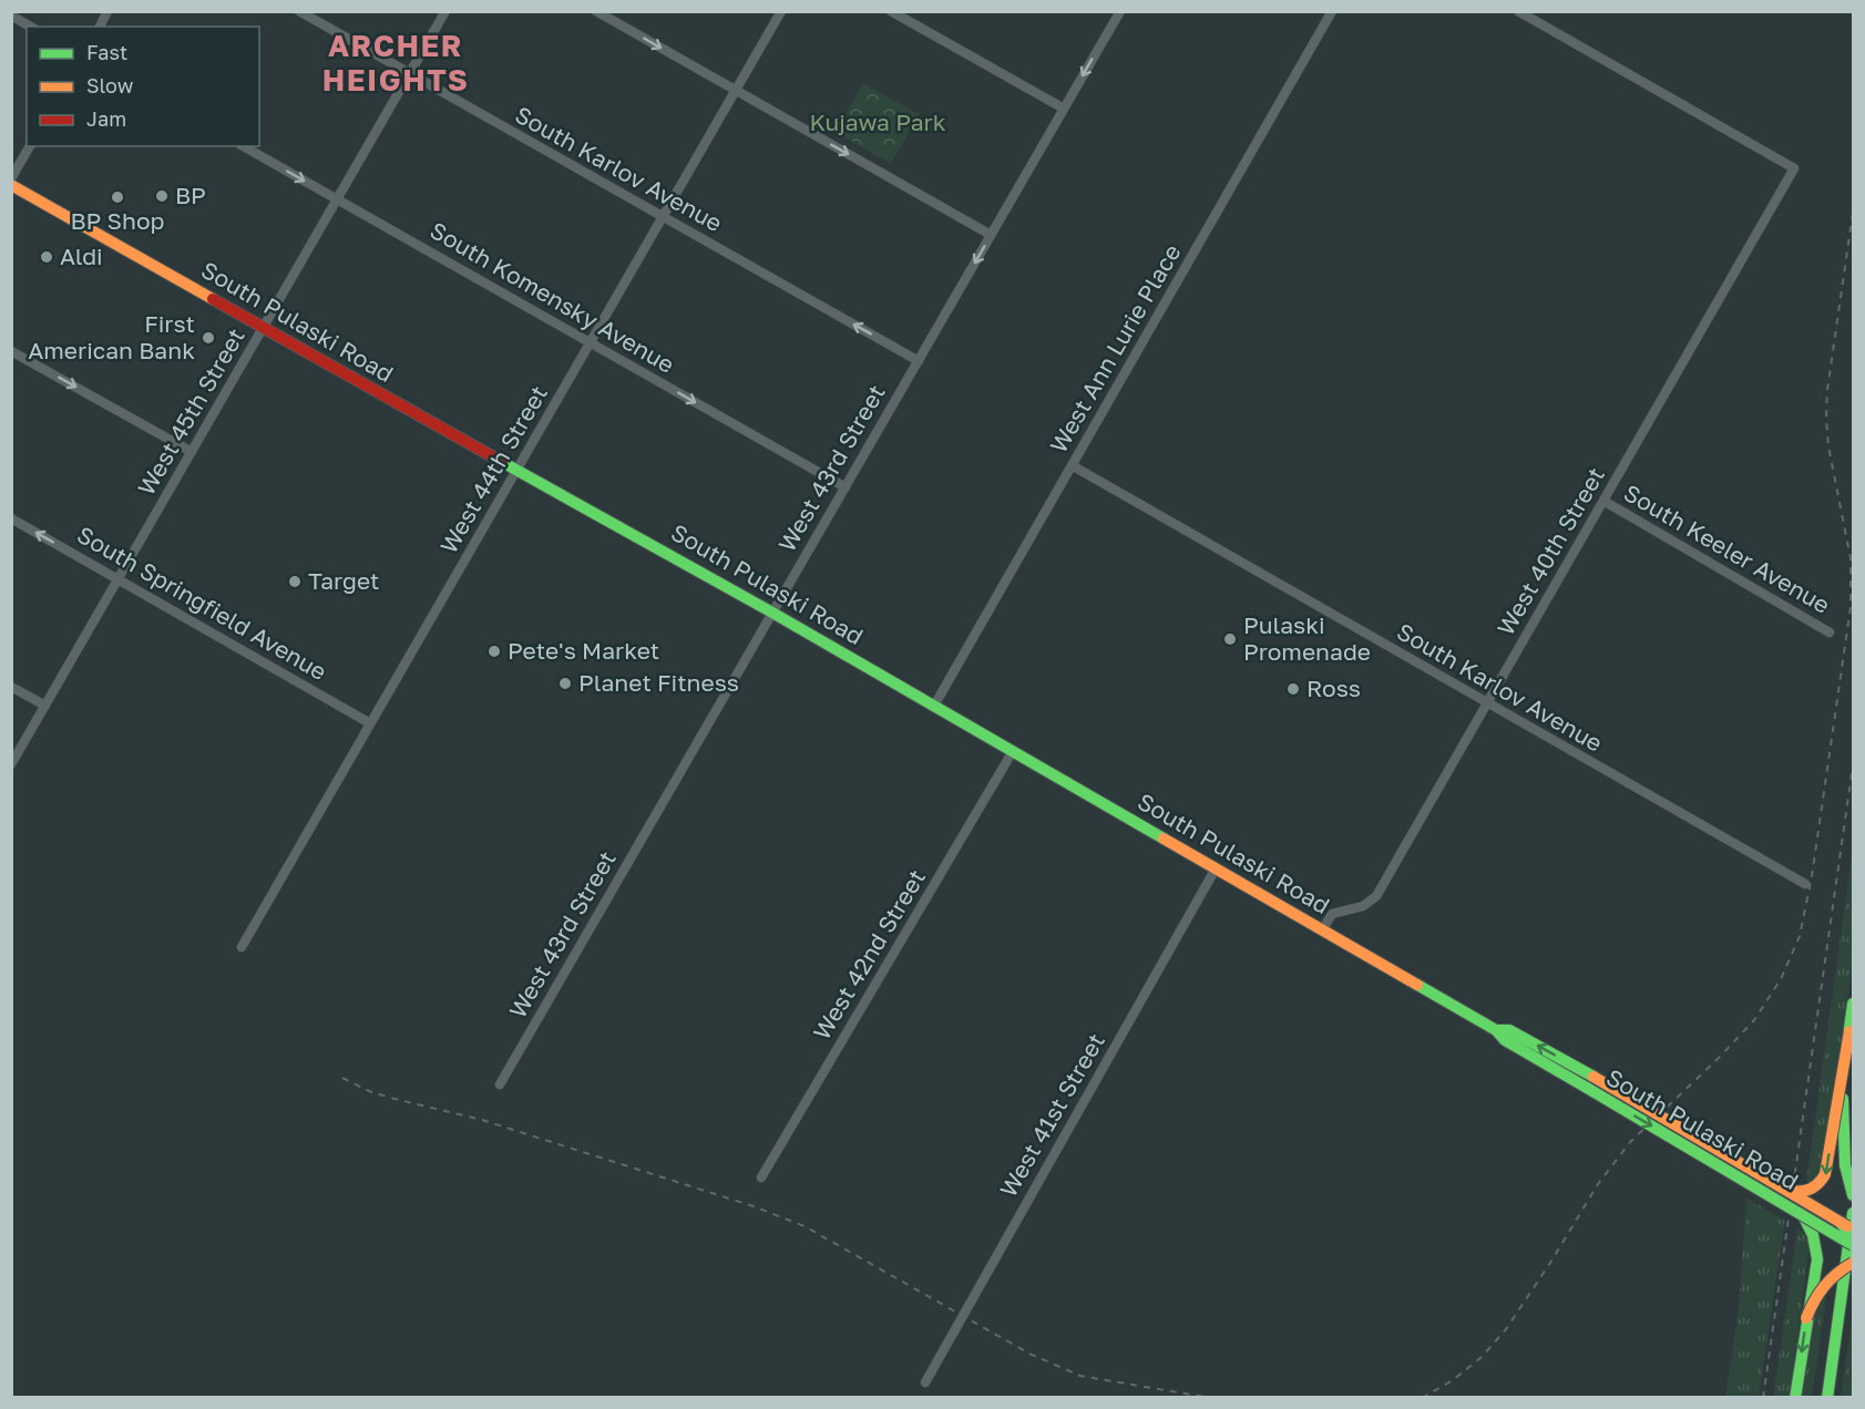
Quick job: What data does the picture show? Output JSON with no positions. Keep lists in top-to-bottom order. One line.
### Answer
{"streets":{"main road":["South Pulaski Road"],"street":["South Karlov Avenue","South Komensky Avenue","West Ann Lurie Place","West 45th Street","West 43rd Street","West 44th Street","South Keeler Avenue","West 40th Street","South Springfield Avenue","West 42nd Street","West 41st Street"]},"crossings":[["South Karlov Avenue","West Ann Lurie Place"],["South Karlov Avenue","West 45th Street"],["South Karlov Avenue","West 43rd Street"],["South Karlov Avenue","West 44th Street"],["South Karlov Avenue","West 40th Street"],["South Komensky Avenue","West 45th Street"],["South Komensky Avenue","West 43rd Street"],["South Komensky Avenue","West 44th Street"],["South Pulaski Road","West Ann Lurie Place"],["South Pulaski Road","West 45th Street"],["South Pulaski Road","West 43rd Street"],["South Pulaski Road","West 44th Street"],["South Pulaski Road","West 40th Street"],["South Pulaski Road","West 42nd Street"],["South Pulaski Road","West 41st Street"],["West 45th Street","South Springfield Avenue"],["West 44th Street","South Springfield Avenue"],["South Keeler Avenue","West 40th Street"]],"one_way":["South Komensky Avenue"],"districts":["ARCHER HEIGHTS"],"parks":["Kujawa Park"],"places":["BP","BP Shop","Aldi","First American Bank","Target","Pulaski Promenade","Pete's Market","Planet Fitness","Ross"],"legend":["Fast","Slow","Jam"]}
